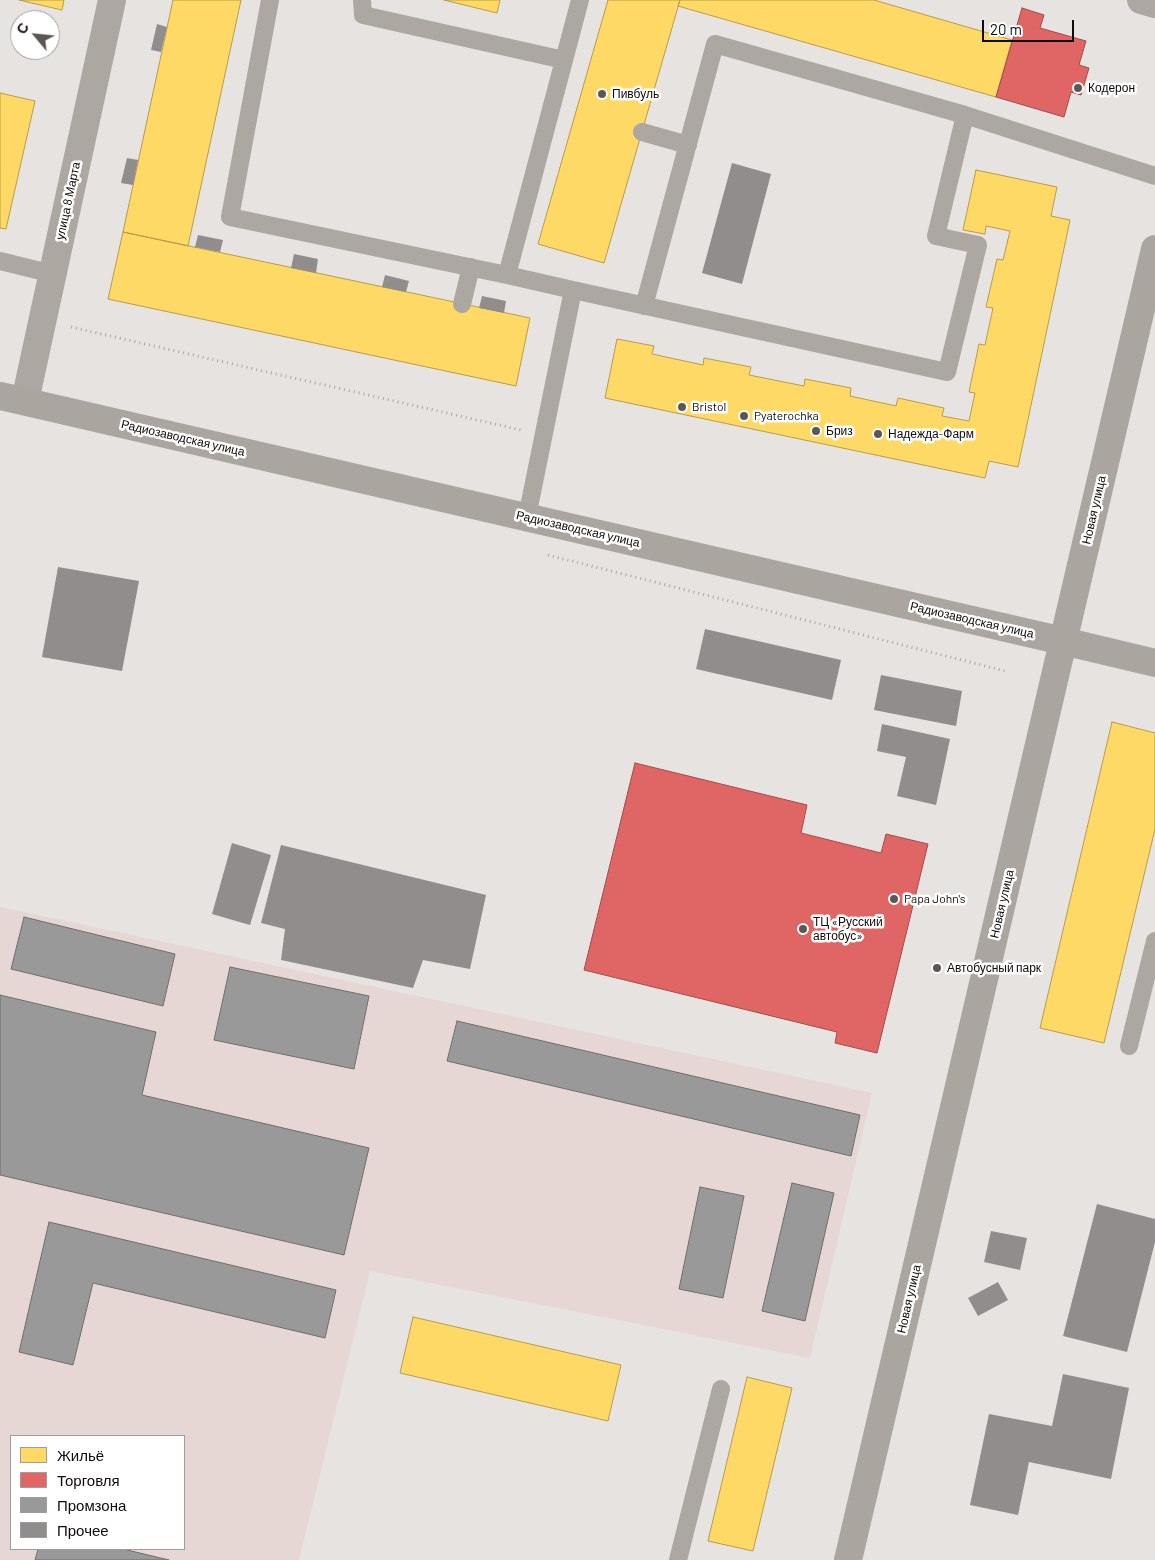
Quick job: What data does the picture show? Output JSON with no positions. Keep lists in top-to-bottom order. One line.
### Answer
{"streets":{"street":["улица 8 Марта","Радиозаводская улица","Новая улица"]},"crossings":[["улица 8 Марта","Радиозаводская улица"],["Радиозаводская улица","Новая улица"]],"places":["Кодерон","Пивбуль","Bristol","Pyaterochka","Бриз","Надежда-Фарм","Papa John's","ТЦ «Русский автобус»","Автобусный парк"],"legend":["Жильё","Торговля","Промзона","Прочее"],"scale_bar":"20 m","north":"top left"}
